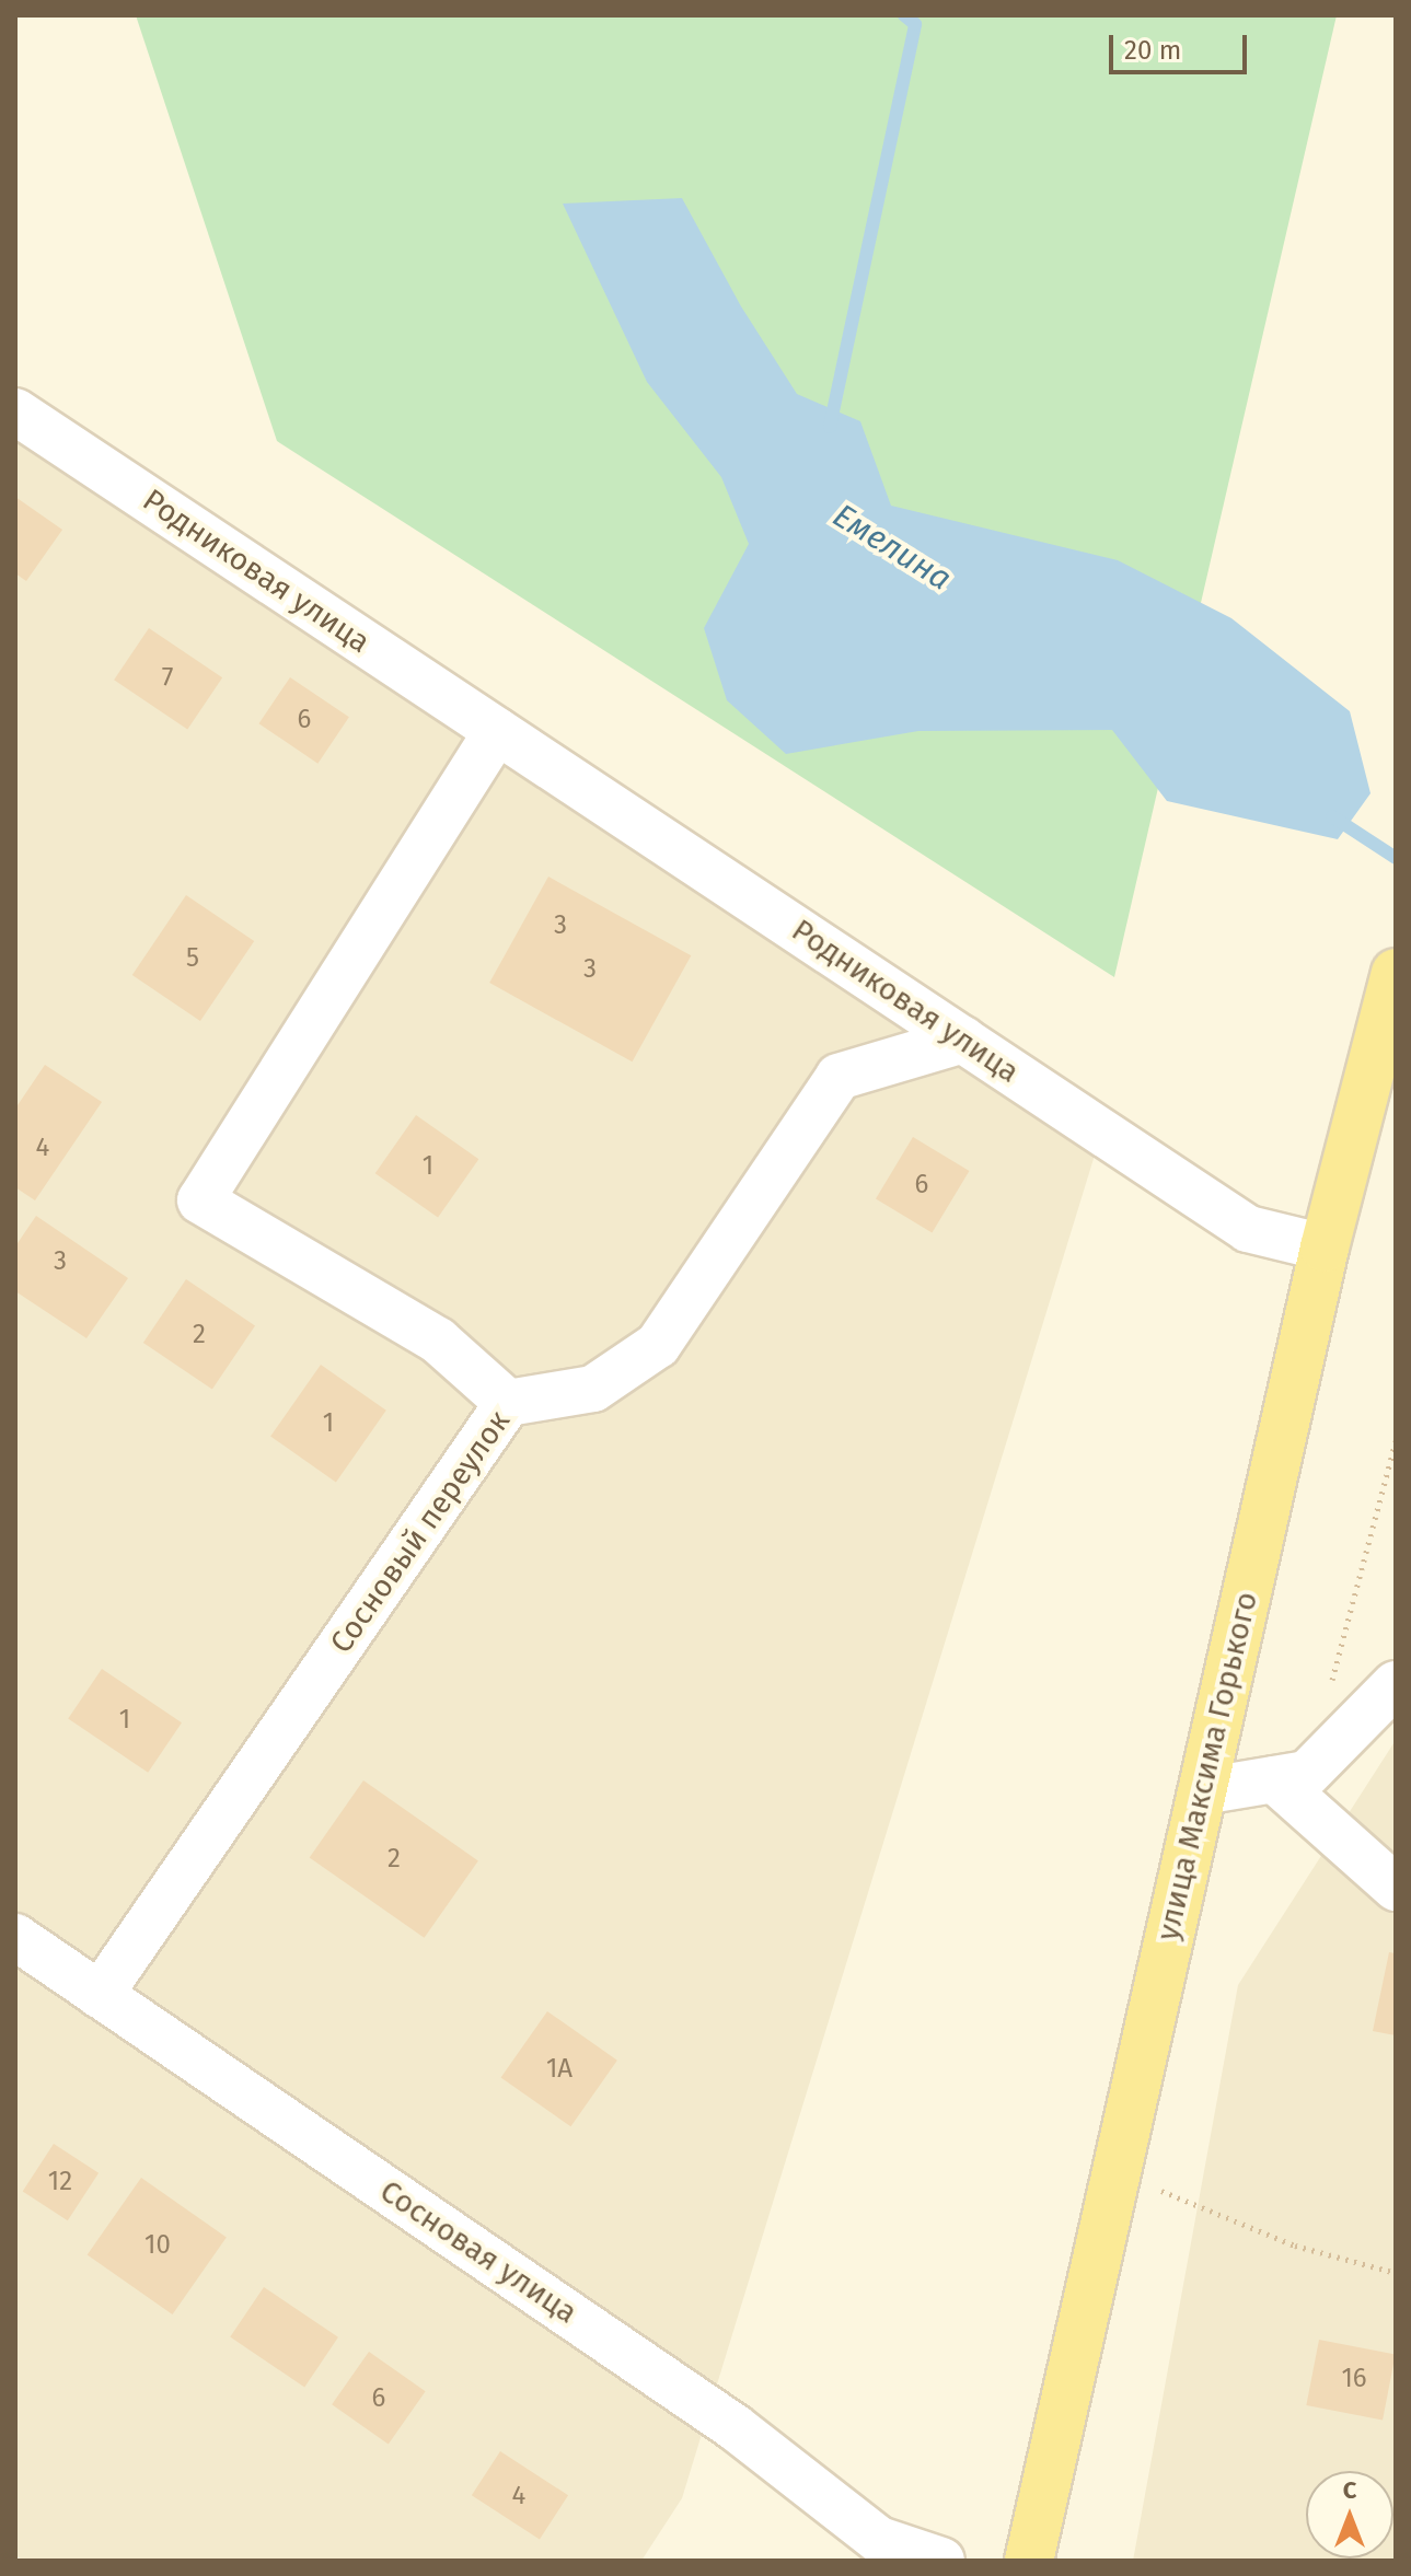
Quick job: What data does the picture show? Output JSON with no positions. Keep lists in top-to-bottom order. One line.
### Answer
{"streets":{"main road":["улица Максима Горького"],"street":["Родниковая улица","Сосновый переулок","Сосновая улица"]},"crossings":[["Родниковая улица","Сосновый переулок"],["Родниковая улица","улица Максима Горького"],["Сосновый переулок","Сосновая улица"]],"water":["Емелина"],"house_numbers":["7","6","3","5","3","4","1","6","3","2","1","1","2","1А","12","10","16","6","4"],"scale_bar":"20 m","north":"top"}
